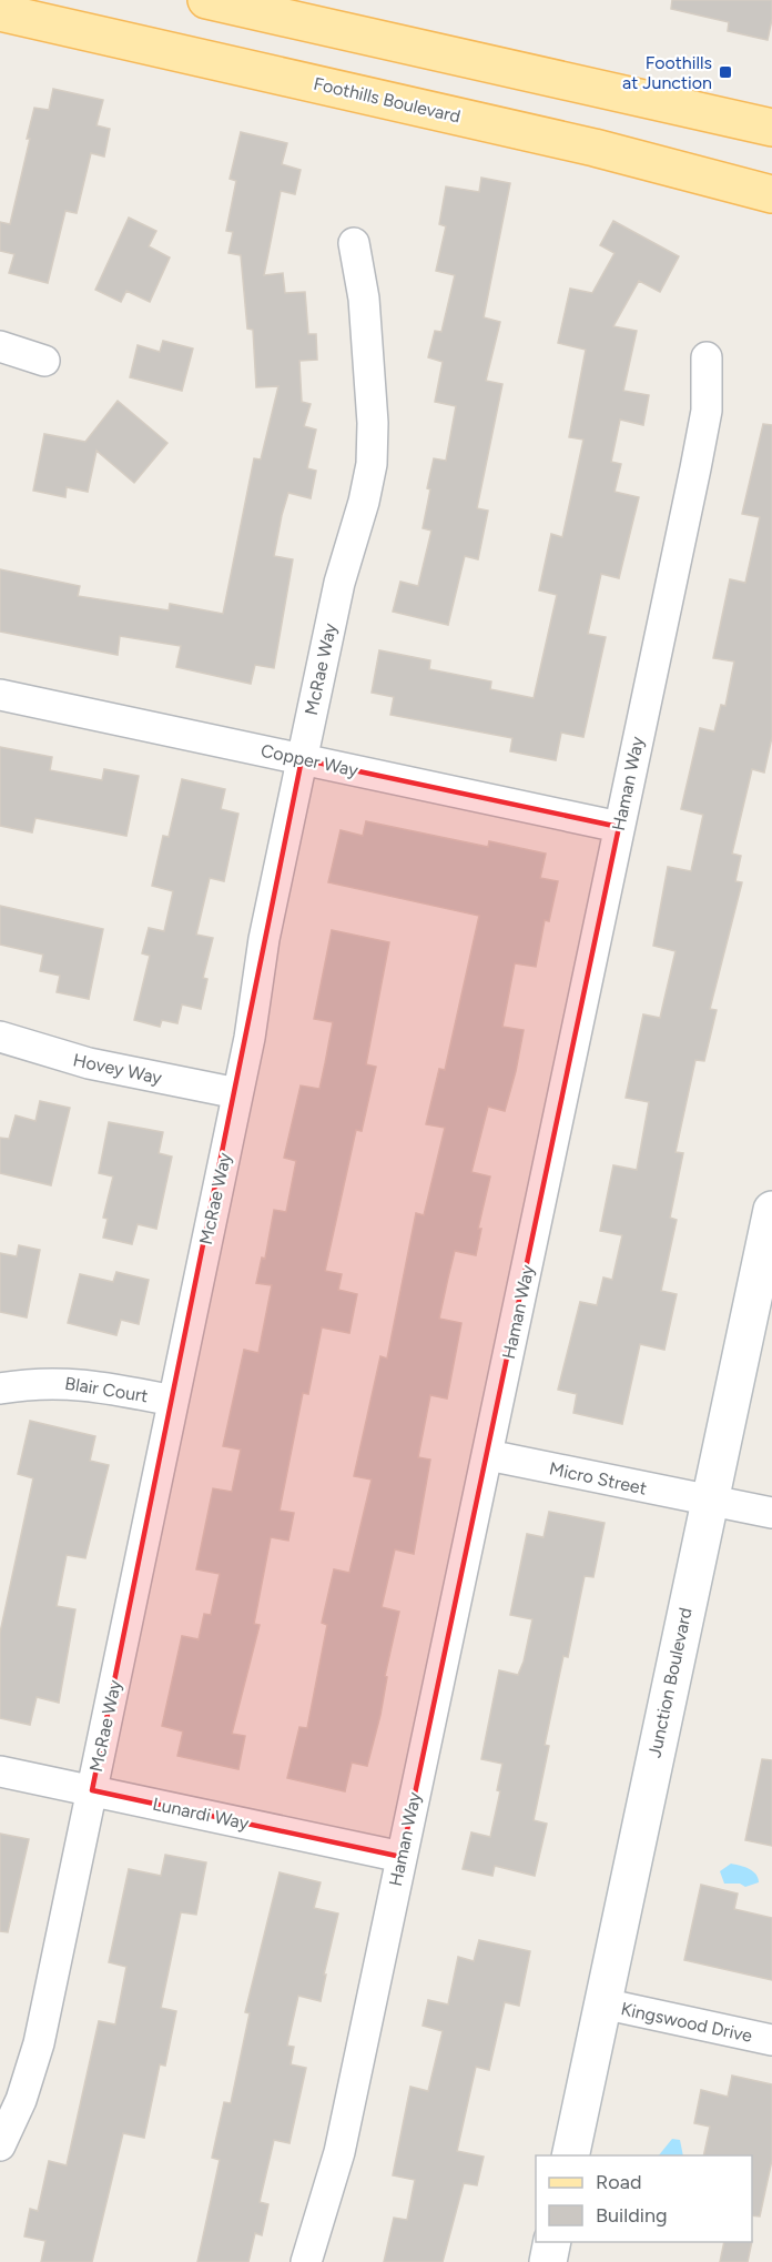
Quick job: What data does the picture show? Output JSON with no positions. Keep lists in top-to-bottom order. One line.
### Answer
{"streets":{"main road":["Foothills Boulevard","Junction Boulevard"],"street":["McRae Way","Copper Way","Haman Way","Hovey Way","Blair Court","Micro Street","Lunardi Way","Kingswood Drive"]},"crossings":[["McRae Way","Copper Way"],["McRae Way","Hovey Way"],["McRae Way","Blair Court"],["McRae Way","Lunardi Way"],["Copper Way","Haman Way"],["Haman Way","Micro Street"],["Haman Way","Lunardi Way"],["Micro Street","Junction Boulevard"],["Junction Boulevard","Kingswood Drive"]],"places":{"transit":["Foothills at Junction"]},"legend":["Road","Building"]}
